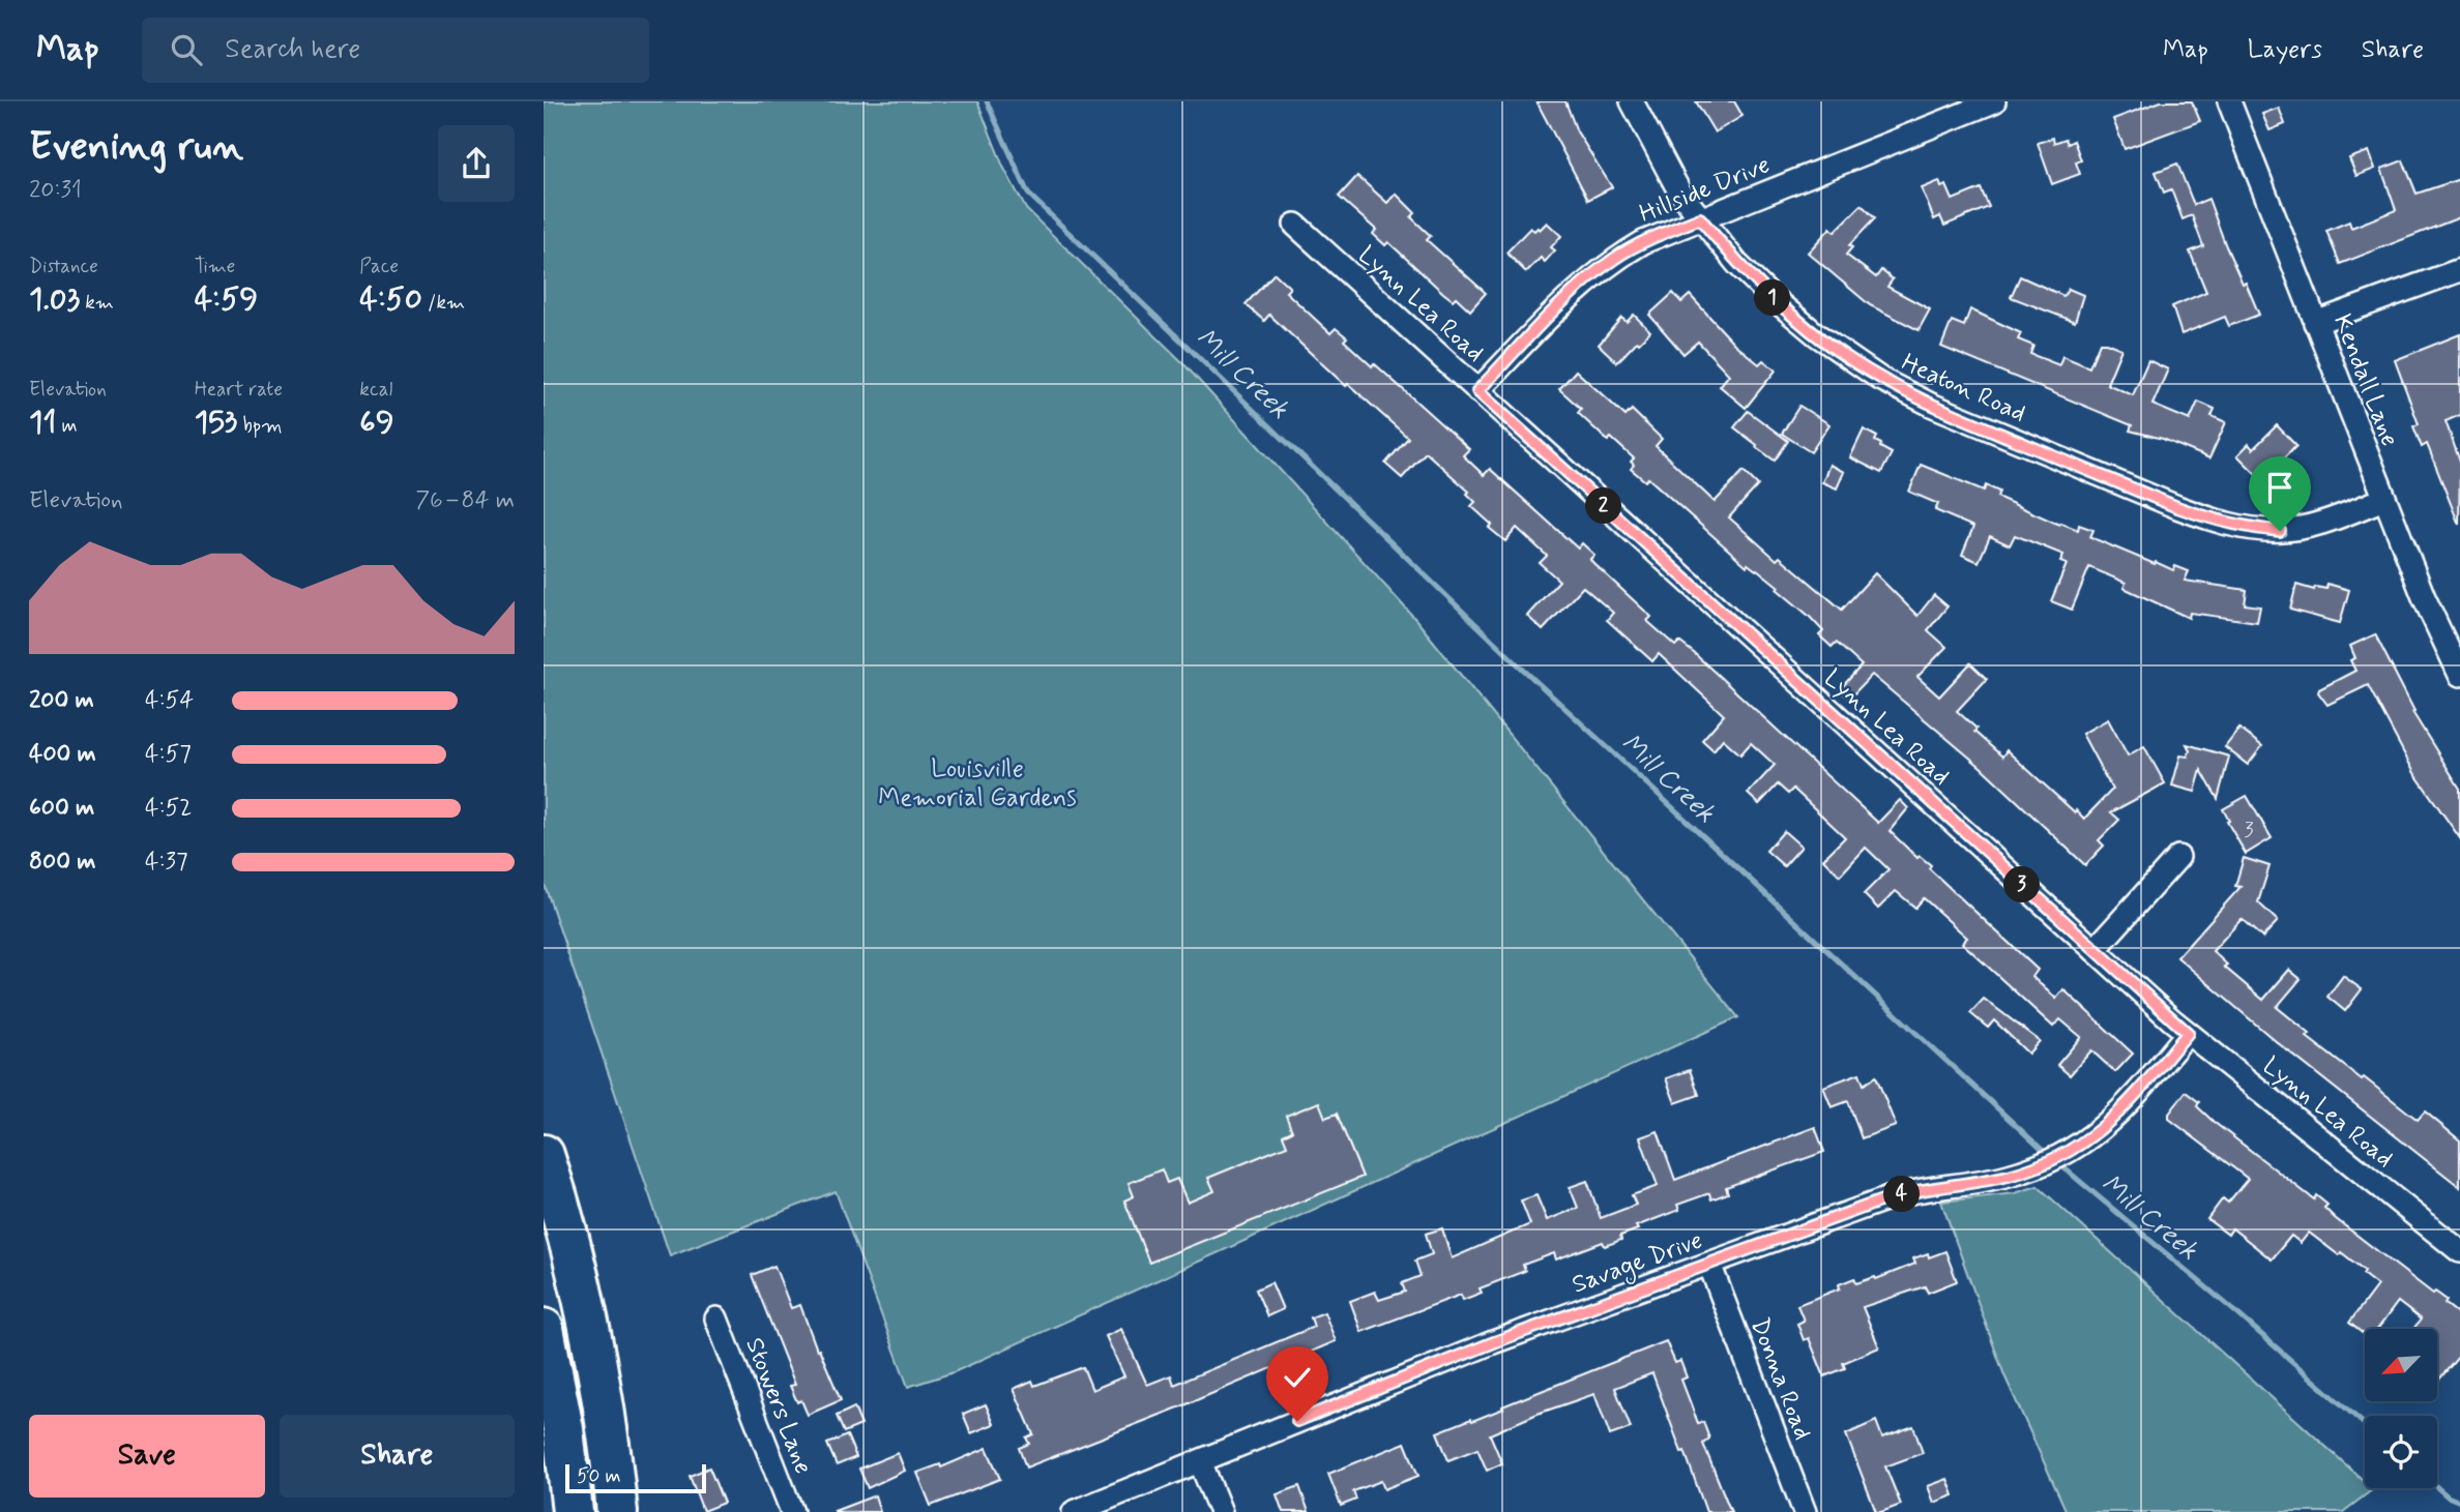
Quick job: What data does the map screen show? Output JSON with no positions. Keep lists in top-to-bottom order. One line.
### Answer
{"streets":{"street":["Hillside Drive","Lynn Lea Road","Kendall Lane","Heaton Road","Savage Drive","Donna Road","Stowers Lane"]},"crossings":[["Hillside Drive","Lynn Lea Road"],["Hillside Drive","Heaton Road"],["Lynn Lea Road","Savage Drive"],["Kendall Lane","Heaton Road"],["Savage Drive","Donna Road"]],"water":["Mill Creek"],"parks":["Louisville Memorial Gardens"],"house_numbers":["3"],"scale_bar":"50 m","north":"bottom left","page":{"header":"Map","search":"Search here","nav":["Map","Layers","Share"],"heading":["Evening run","20:31"],"stats":[["Distance","1.03 km"],["Time","4:59"],["Pace","4:50 /km"],["Elevation","11 m"],["Heart rate","153 bpm"],["kcal","69"]],"pins":["1","2","3","4"],"chart":["Elevation","76–84 m"],"list":[{"name":"200 m","note":"4:54"},{"name":"400 m","note":"4:57"},{"name":"600 m","note":"4:52"},{"name":"800 m","note":"4:37"}],"buttons":["Save","Share"],"scale":"50 m"}}
